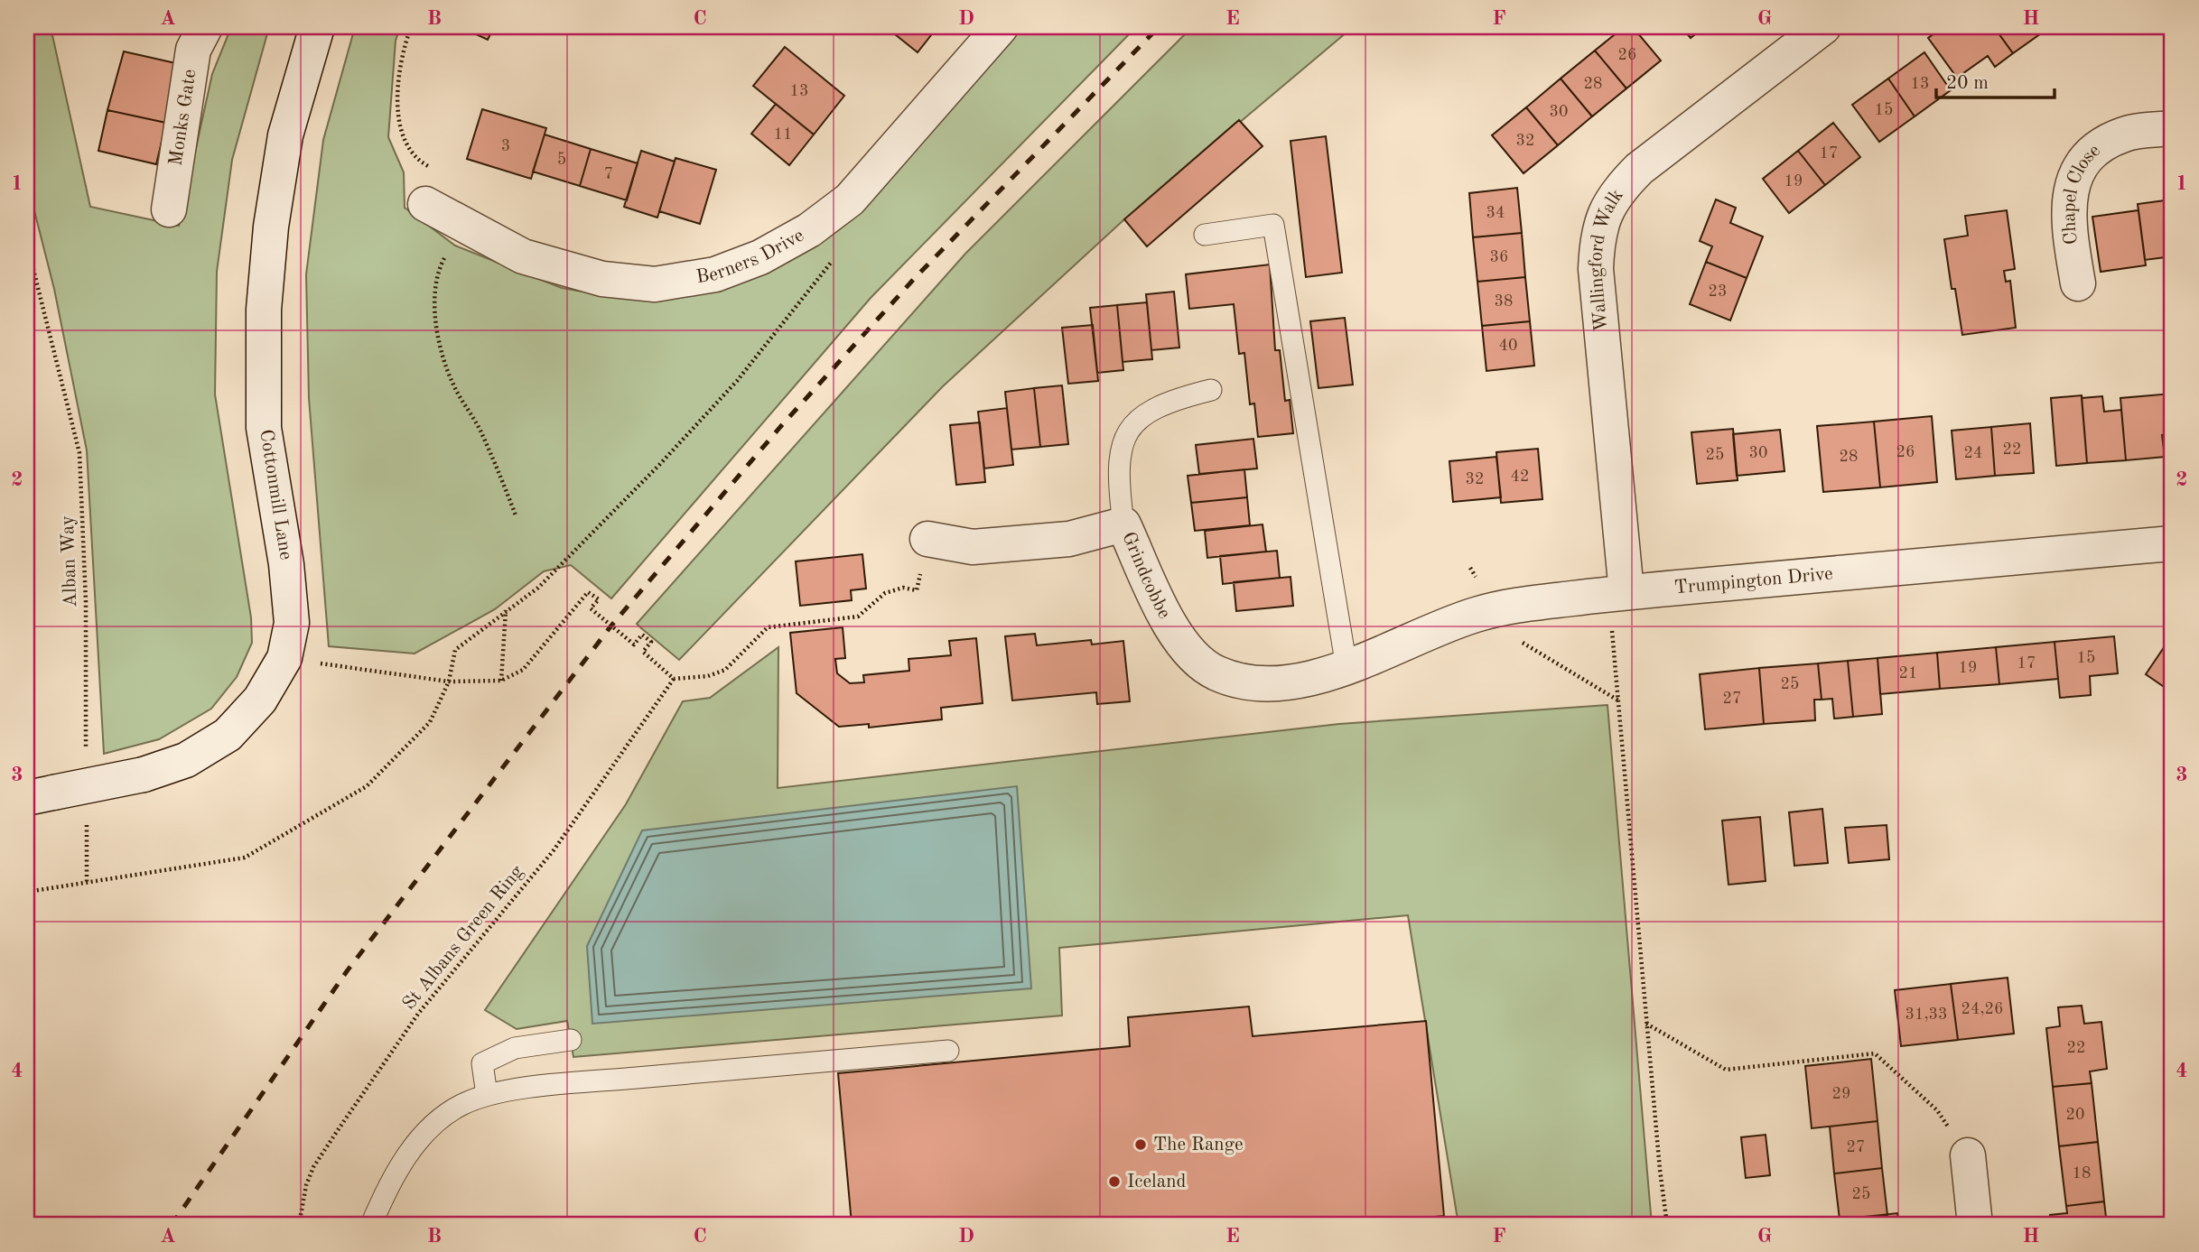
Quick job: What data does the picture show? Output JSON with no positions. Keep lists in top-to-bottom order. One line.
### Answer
{"streets":{"street":["Monks Gate","Chapel Close","Berners Drive","Wallingford Walk","Cottonmill Lane","Grindcobbe","Trumpington Drive"],"path":["Alban Way","St Albans Green Ring"]},"crossings":[["Wallingford Walk","Trumpington Drive"],["Grindcobbe","Trumpington Drive"]],"places":["The Range","Iceland"],"house_numbers":["26","28","13","13","15","30","11","32","3","17","5","7","19","34","36","23","38","40","22","26","30","24","25","28","42","32","15","17","19","21","25","27","24,26","31,33","22","29","20","27","18","25"],"scale_bar":"20 m","grid":{"columns":["A","B","C","D","E","F","G","H"],"rows":["1","2","3","4"]}}
